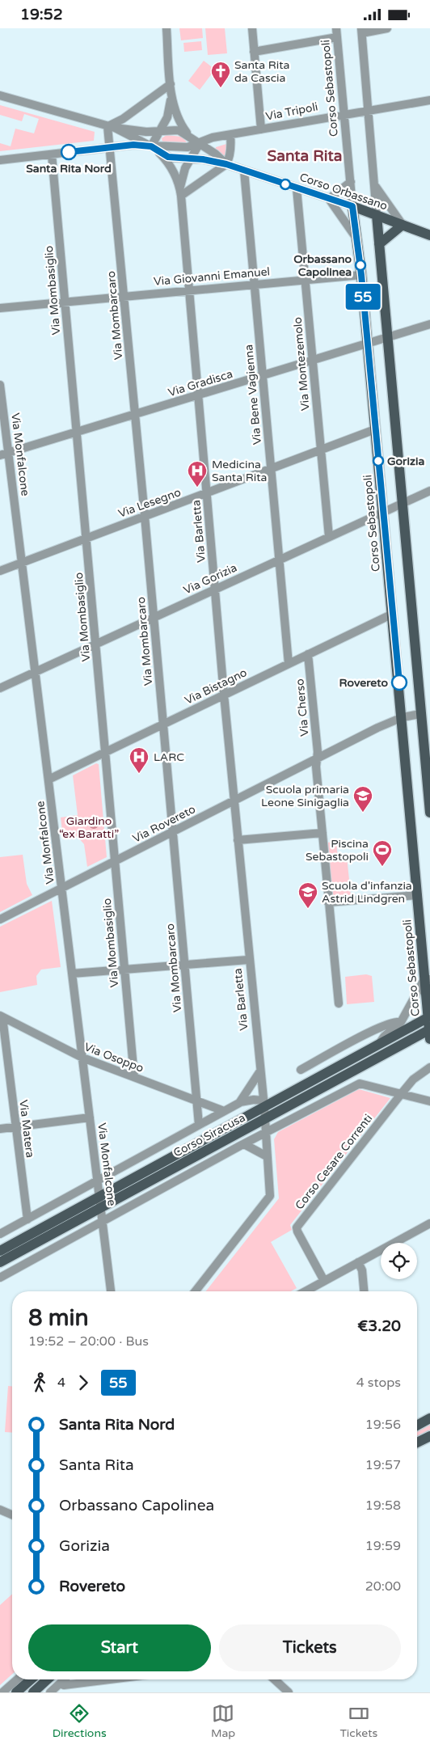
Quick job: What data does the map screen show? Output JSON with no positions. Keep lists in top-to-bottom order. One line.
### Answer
{"streets":{"main road":["Corso Sebastopoli","Corso Orbassano","Corso Siracusa"],"street":["Via Tripoli","Via Giovanni Emanuel","Via Mombasiglio","Via Mombarcaro","Via Montezemolo","Via Gradisca","Via Bene Vagienna","Via Monfalcone","Via Lesegno","Via Barletta","Via Gorizia","Via Bistagno","Via Cherso","Via Rovereto","Via Osoppo","Via Matera","Corso Cesare Correnti"]},"crossings":[["Corso Sebastopoli","Via Tripoli"],["Corso Sebastopoli","Corso Orbassano"],["Corso Sebastopoli","Via Giovanni Emanuel"],["Corso Sebastopoli","Via Gradisca"],["Corso Sebastopoli","Via Lesegno"],["Corso Sebastopoli","Via Gorizia"],["Corso Sebastopoli","Via Bistagno"],["Corso Sebastopoli","Via Rovereto"],["Corso Sebastopoli","Corso Siracusa"],["Corso Orbassano","Via Montezemolo"],["Corso Orbassano","Via Bene Vagienna"],["Via Giovanni Emanuel","Via Mombasiglio"],["Via Giovanni Emanuel","Via Mombarcaro"],["Via Giovanni Emanuel","Via Montezemolo"],["Via Giovanni Emanuel","Via Bene Vagienna"],["Via Giovanni Emanuel","Via Barletta"],["Via Mombasiglio","Via Gradisca"],["Via Mombasiglio","Via Lesegno"],["Via Mombasiglio","Via Gorizia"],["Via Mombasiglio","Via Bistagno"],["Via Mombasiglio","Via Rovereto"],["Via Mombasiglio","Via Osoppo"],["Via Mombarcaro","Via Gradisca"],["Via Mombarcaro","Via Lesegno"],["Via Mombarcaro","Via Gorizia"],["Via Mombarcaro","Via Bistagno"],["Via Mombarcaro","Via Rovereto"],["Via Mombarcaro","Via Osoppo"],["Via Mombarcaro","Corso Siracusa"],["Via Montezemolo","Via Gradisca"],["Via Montezemolo","Via Lesegno"],["Via Montezemolo","Via Gorizia"],["Via Gradisca","Via Bene Vagienna"],["Via Gradisca","Via Monfalcone"],["Via Gradisca","Via Barletta"],["Via Bene Vagienna","Via Lesegno"],["Via Bene Vagienna","Via Gorizia"],["Via Bene Vagienna","Via Bistagno"],["Via Monfalcone","Via Lesegno"],["Via Monfalcone","Via Gorizia"],["Via Monfalcone","Via Bistagno"],["Via Monfalcone","Via Rovereto"],["Via Monfalcone","Via Osoppo"],["Via Monfalcone","Corso Siracusa"],["Via Lesegno","Via Barletta"],["Via Barletta","Via Gorizia"],["Via Barletta","Via Bistagno"],["Via Barletta","Via Rovereto"],["Via Barletta","Corso Siracusa"],["Via Bistagno","Via Cherso"],["Via Cherso","Via Rovereto"],["Via Osoppo","Via Matera"],["Via Osoppo","Corso Siracusa"],["Via Matera","Corso Siracusa"]],"districts":["Santa Rita"],"parks":["Giardino “ex Baratti”"],"places":{"church":["Santa Rita da Cascia"],"other":["Santa Rita Nord","Orbassano Capolinea","Gorizia","Rovereto"],"hospital":["Medicina Santa Rita","LARC"],"school or university":["Scuola primaria Leone Sinigaglia","Scuola d'infanzia Astrid Lindgren"],"sports":["Piscina Sebastopoli"]},"lines":["bus line 55"],"page":{"status":"19:52","on_map":"55","heading":["8 min","19:52 – 20:00 · Bus","€3.20"],"legs":["4","55","4 stops"],"list":[{"name":"Santa Rita Nord","value":"19:56"},{"name":"Santa Rita","value":"19:57"},{"name":"Orbassano Capolinea","value":"19:58"},{"name":"Gorizia","value":"19:59"},{"name":"Rovereto","value":"20:00"}],"buttons":["Start","Tickets"],"tabs":["Directions","Map","Tickets"]}}
